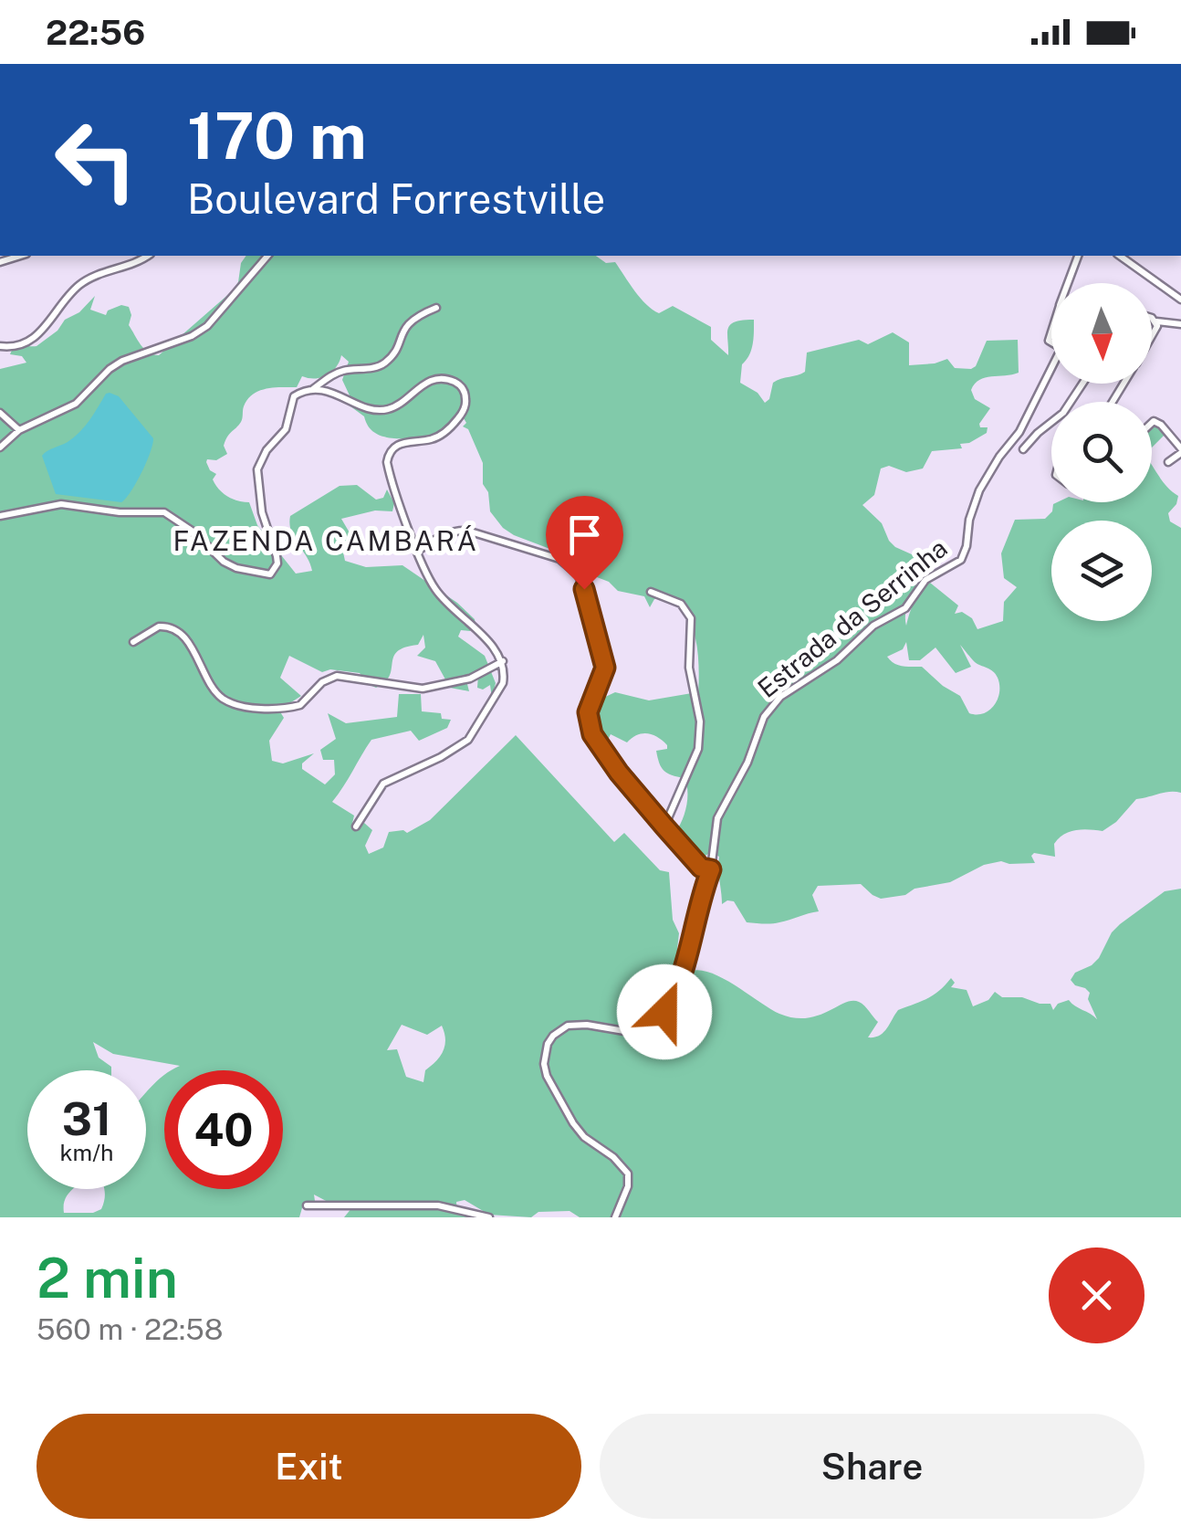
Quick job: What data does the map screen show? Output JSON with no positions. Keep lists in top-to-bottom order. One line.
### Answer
{"streets":{"street":["Estrada da Serrinha"]},"districts":["FAZENDA CAMBARÁ"],"north":"bottom","page":{"status":"22:56","turn":["170 m","Boulevard Forrestville"],"speed":"31 km/h","limit":"40","heading":["2 min","560 m · 22:58"],"buttons":["Exit","Share"]}}
